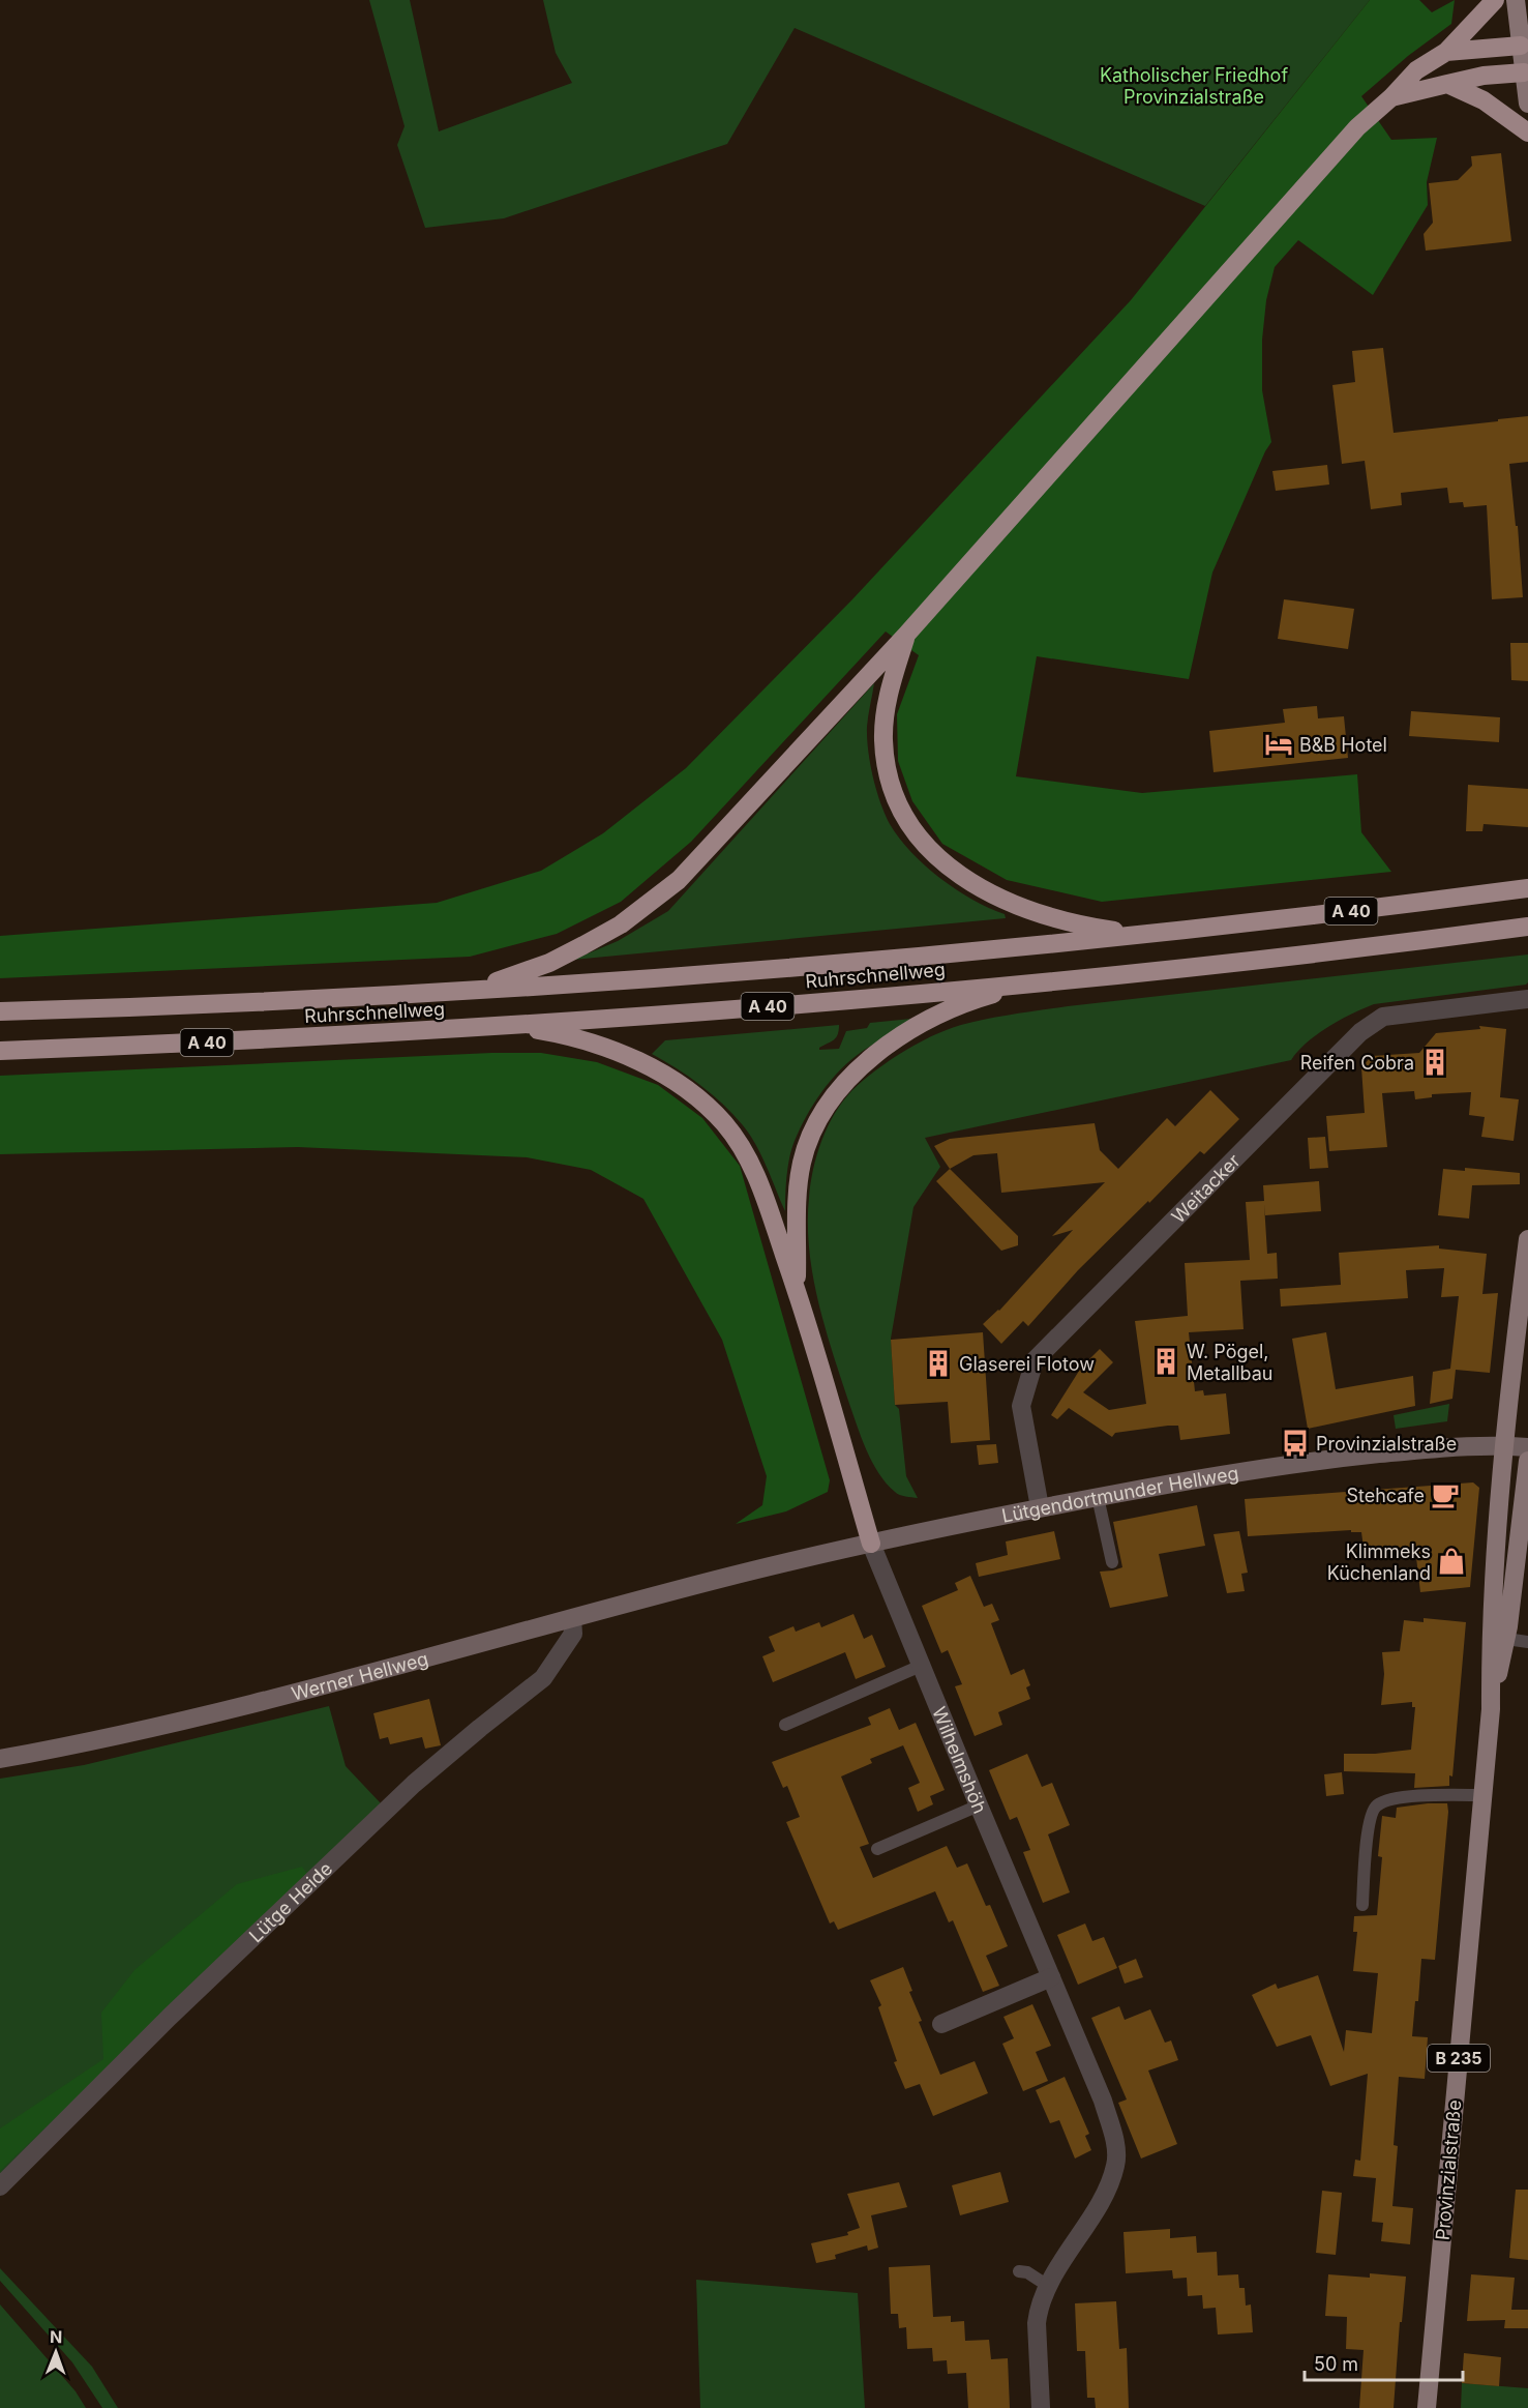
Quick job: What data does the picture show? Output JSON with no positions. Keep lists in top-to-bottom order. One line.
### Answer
{"streets":{"highway":["A 40","Ruhrschnellweg"],"main road":["Lütgendortmunder Hellweg","Werner Hellweg","B 235","Provinzialstraße"],"street":["Weitacker","Wilhelmshöh","Lütge Heide"]},"crossings":[["Weitacker","Lütgendortmunder Hellweg"],["Lütgendortmunder Hellweg","Werner Hellweg"],["Lütgendortmunder Hellweg","Wilhelmshöh"],["Lütgendortmunder Hellweg","Provinzialstraße"],["Werner Hellweg","Lütge Heide"]],"parks":["Katholischer Friedhof Provinzialstraße"],"places":{"hotel":["B&B Hotel"],"building":["Reifen Cobra","W. Pögel, Metallbau","Glaserei Flotow"],"bus stop":["Provinzialstraße"],"cafe":["Stehcafe"],"shop":["Klimmeks Küchenland"]},"scale_bar":"50 m","north":"top"}
